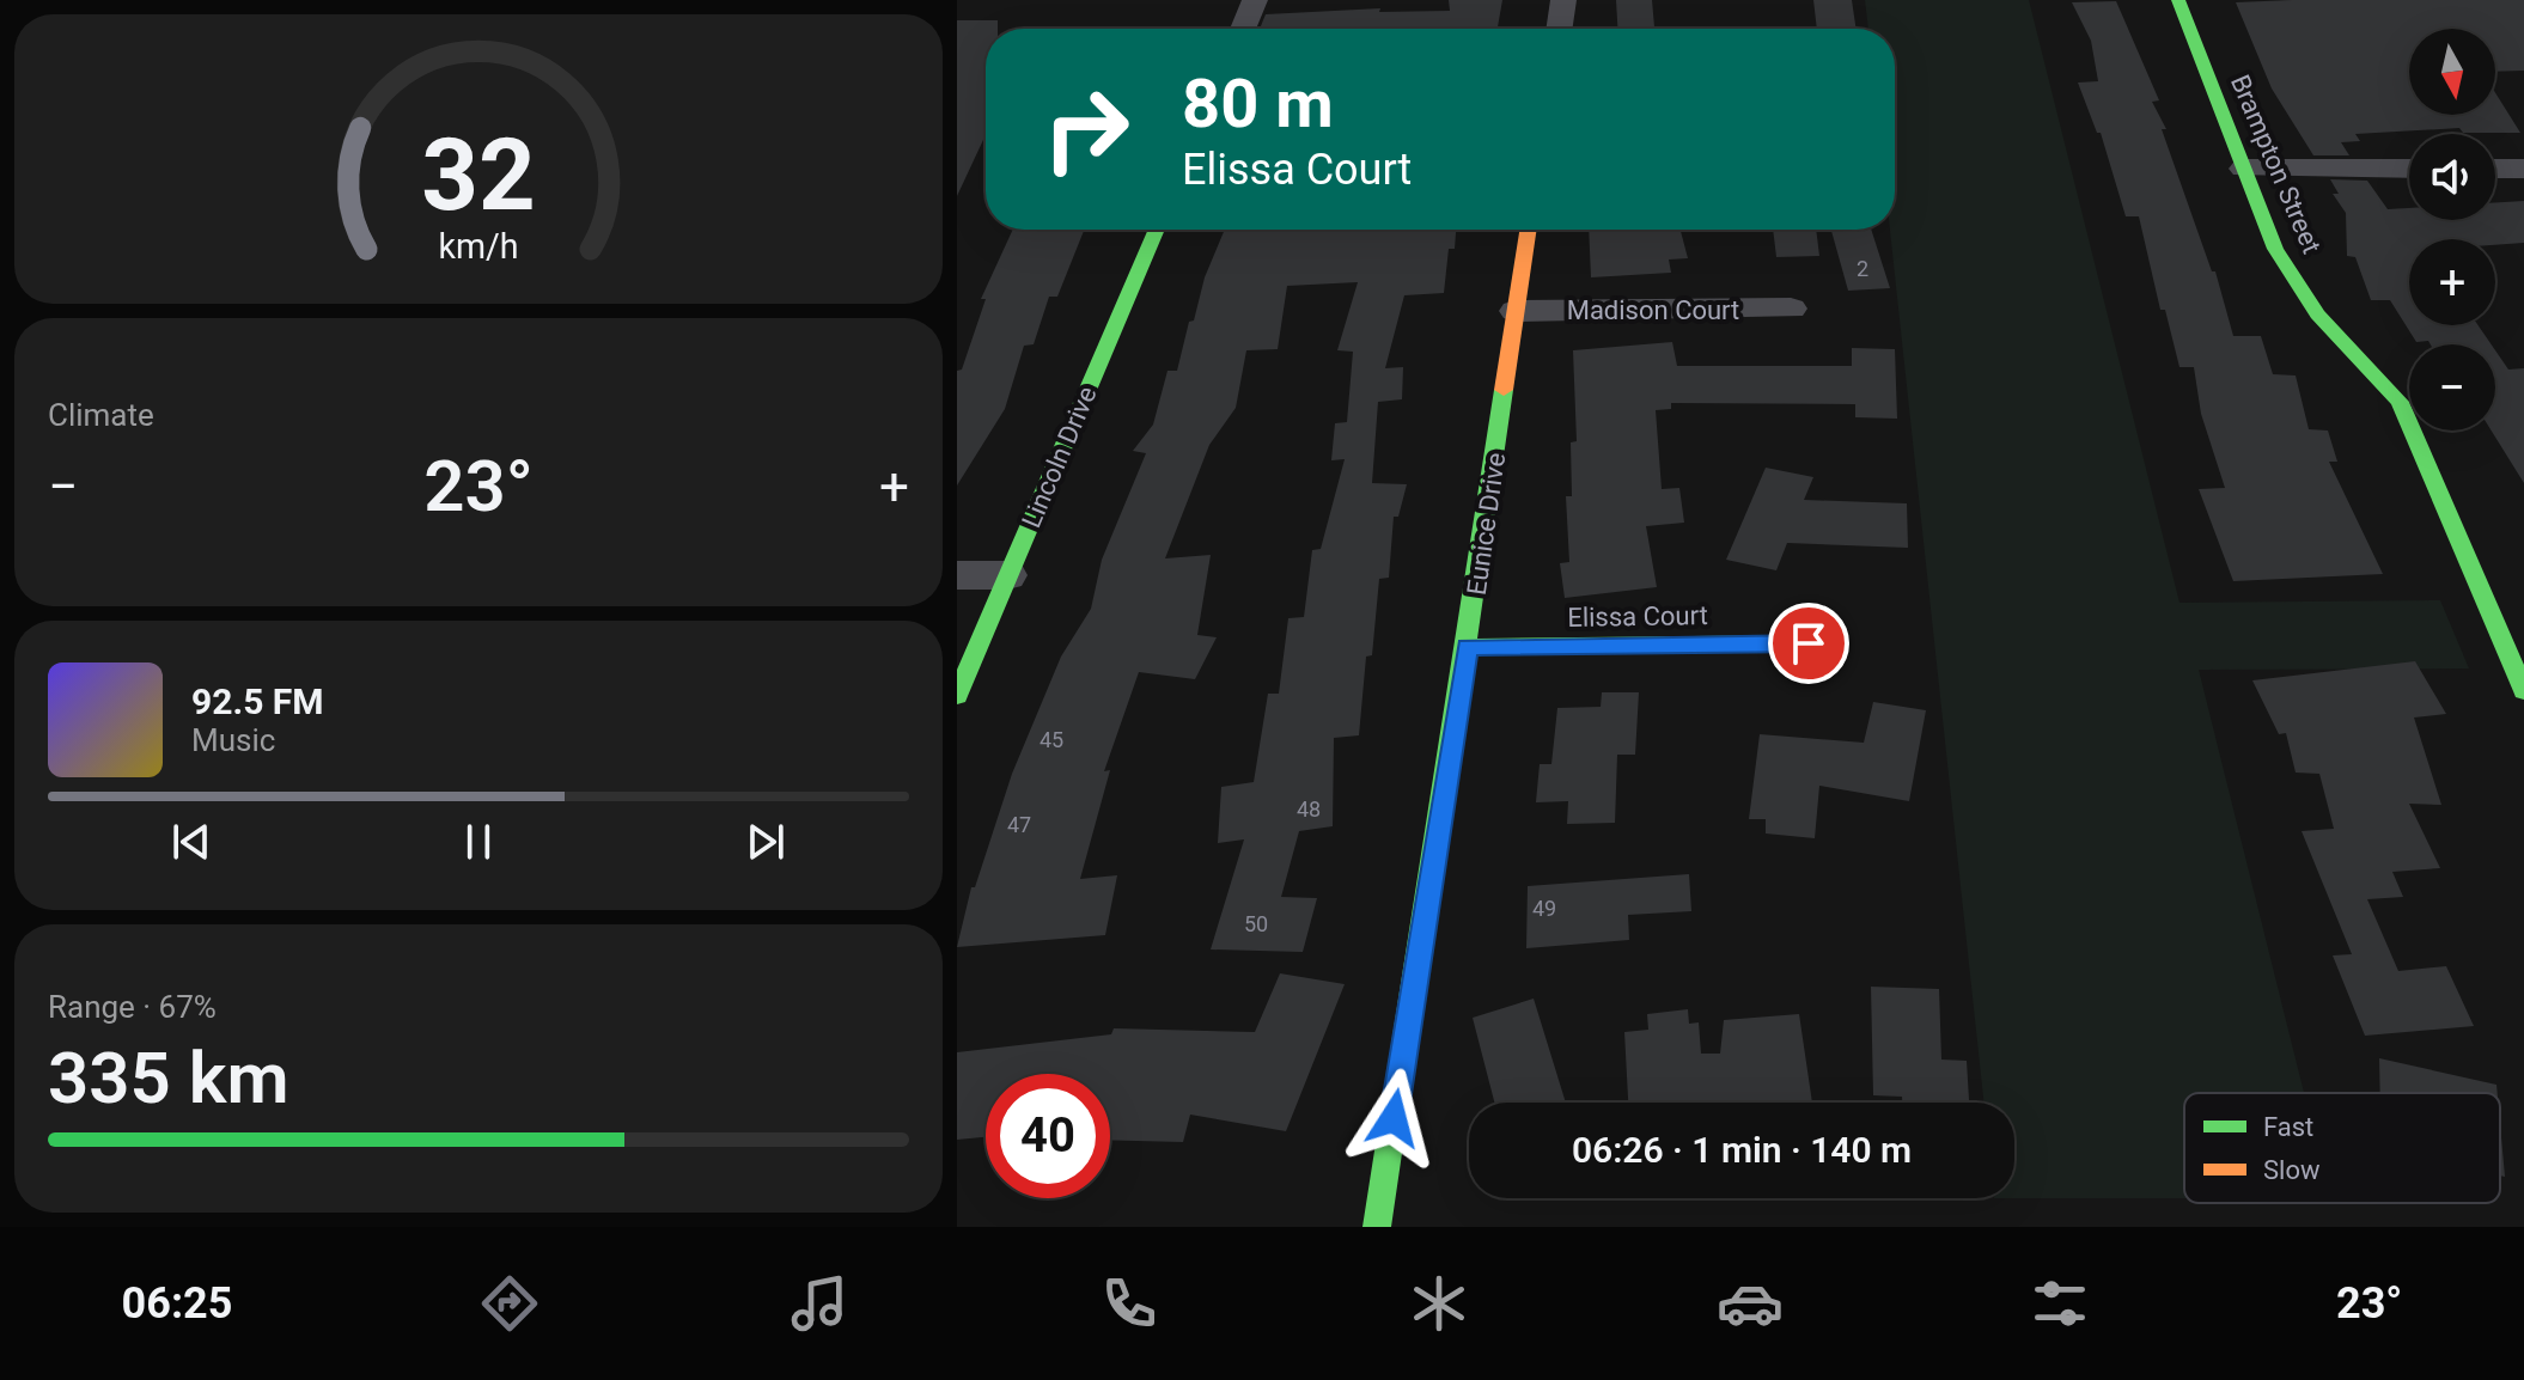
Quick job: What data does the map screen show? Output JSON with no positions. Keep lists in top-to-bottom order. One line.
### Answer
{"streets":{"street":["Brampton Street","Madison Court","Lincoln Drive","Eunice Drive","Elissa Court"]},"crossings":[["Madison Court","Eunice Drive"],["Eunice Drive","Elissa Court"]],"house_numbers":["2","45","48","47","49","50"],"legend":["Fast","Slow"],"north":"bottom","page":{"map_buttons":["+","−"],"turn":["80 m","Elissa Court"],"tile":["Climate",["Range · 67%","335 km"]],"heat":["−","23°","+"],"song":["92.5 FM","Music"],"limit":"40","trip":"06:26 · 1 min · 140 m","tabs":["06:25","23°"],"gauge":["32","km/h"]}}
